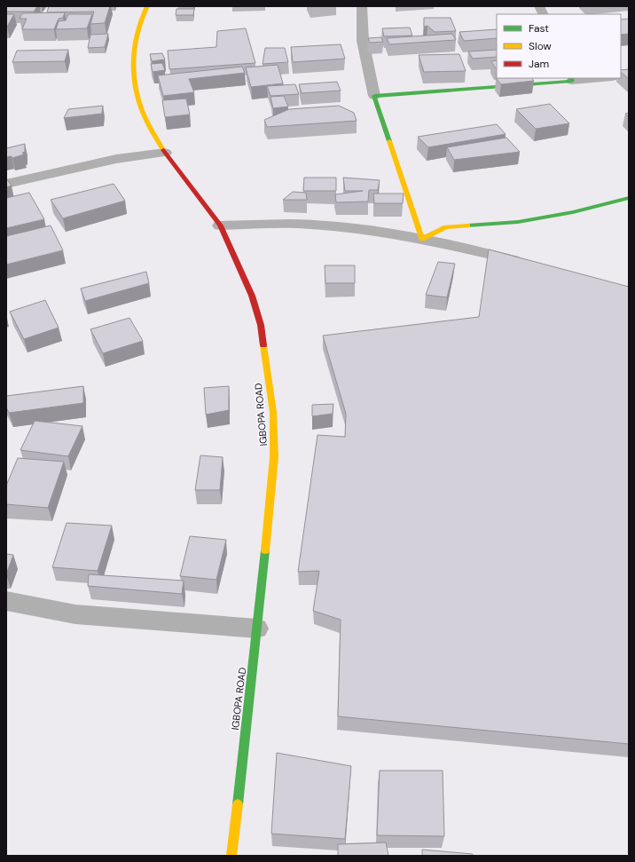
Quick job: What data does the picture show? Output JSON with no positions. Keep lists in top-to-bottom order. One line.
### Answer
{"streets":{"street":["IGBOPA ROAD"]},"legend":["Fast","Slow","Jam"]}
